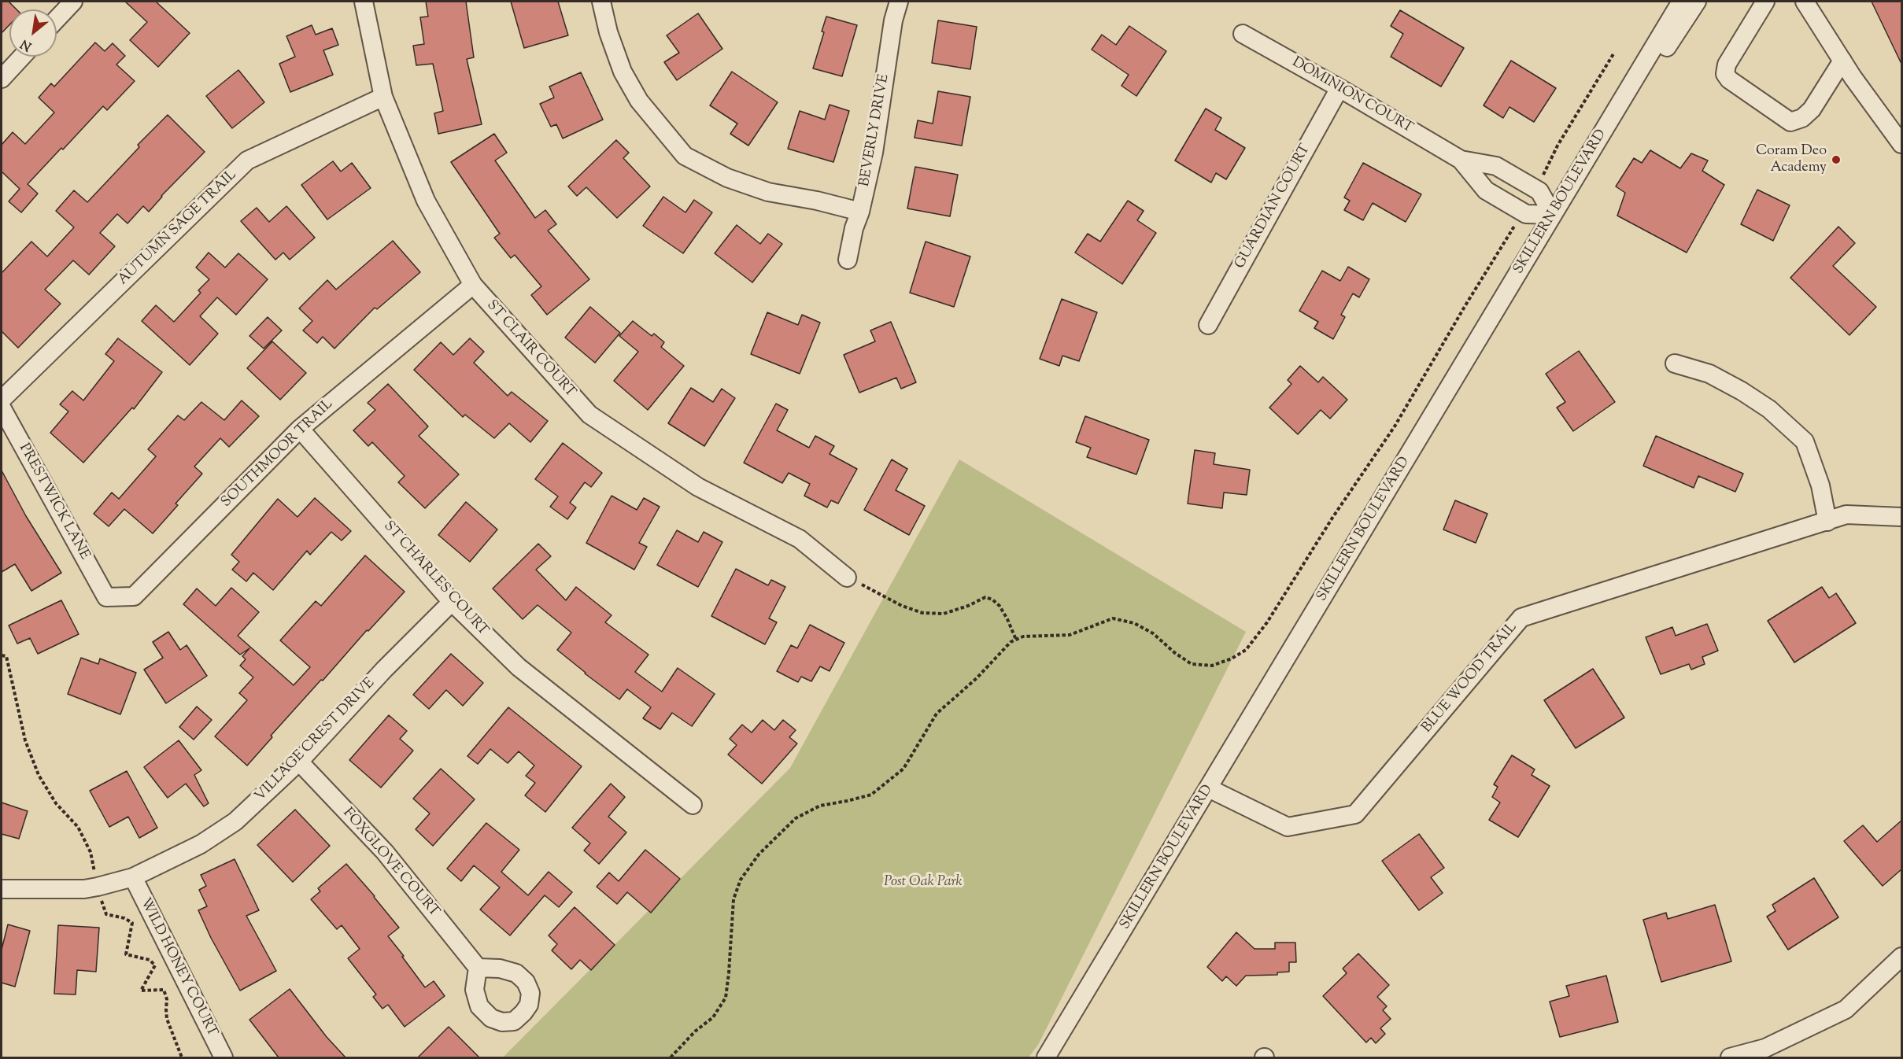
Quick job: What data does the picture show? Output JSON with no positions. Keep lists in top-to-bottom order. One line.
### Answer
{"streets":{"street":["DOMINION COURT","BEVERLY DRIVE","SKILLERN BOULEVARD","GUARDIAN COURT","AUTUMN SAGE TRAIL","ST CLAIR COURT","SOUTHMOOR TRAIL","PRESTWICK LANE","ST CHARLES COURT","BLUE WOOD TRAIL","VILLAGE CREST DRIVE","FOXGLOVE COURT","WILD HONEY COURT"]},"crossings":[["DOMINION COURT","SKILLERN BOULEVARD"],["DOMINION COURT","GUARDIAN COURT"],["SKILLERN BOULEVARD","BLUE WOOD TRAIL"],["AUTUMN SAGE TRAIL","ST CLAIR COURT"],["ST CLAIR COURT","SOUTHMOOR TRAIL"],["SOUTHMOOR TRAIL","PRESTWICK LANE"],["SOUTHMOOR TRAIL","ST CHARLES COURT"],["ST CHARLES COURT","VILLAGE CREST DRIVE"],["VILLAGE CREST DRIVE","FOXGLOVE COURT"],["VILLAGE CREST DRIVE","WILD HONEY COURT"]],"parks":["Post Oak Park"],"places":["Coram Deo Academy"],"north":"bottom left"}
